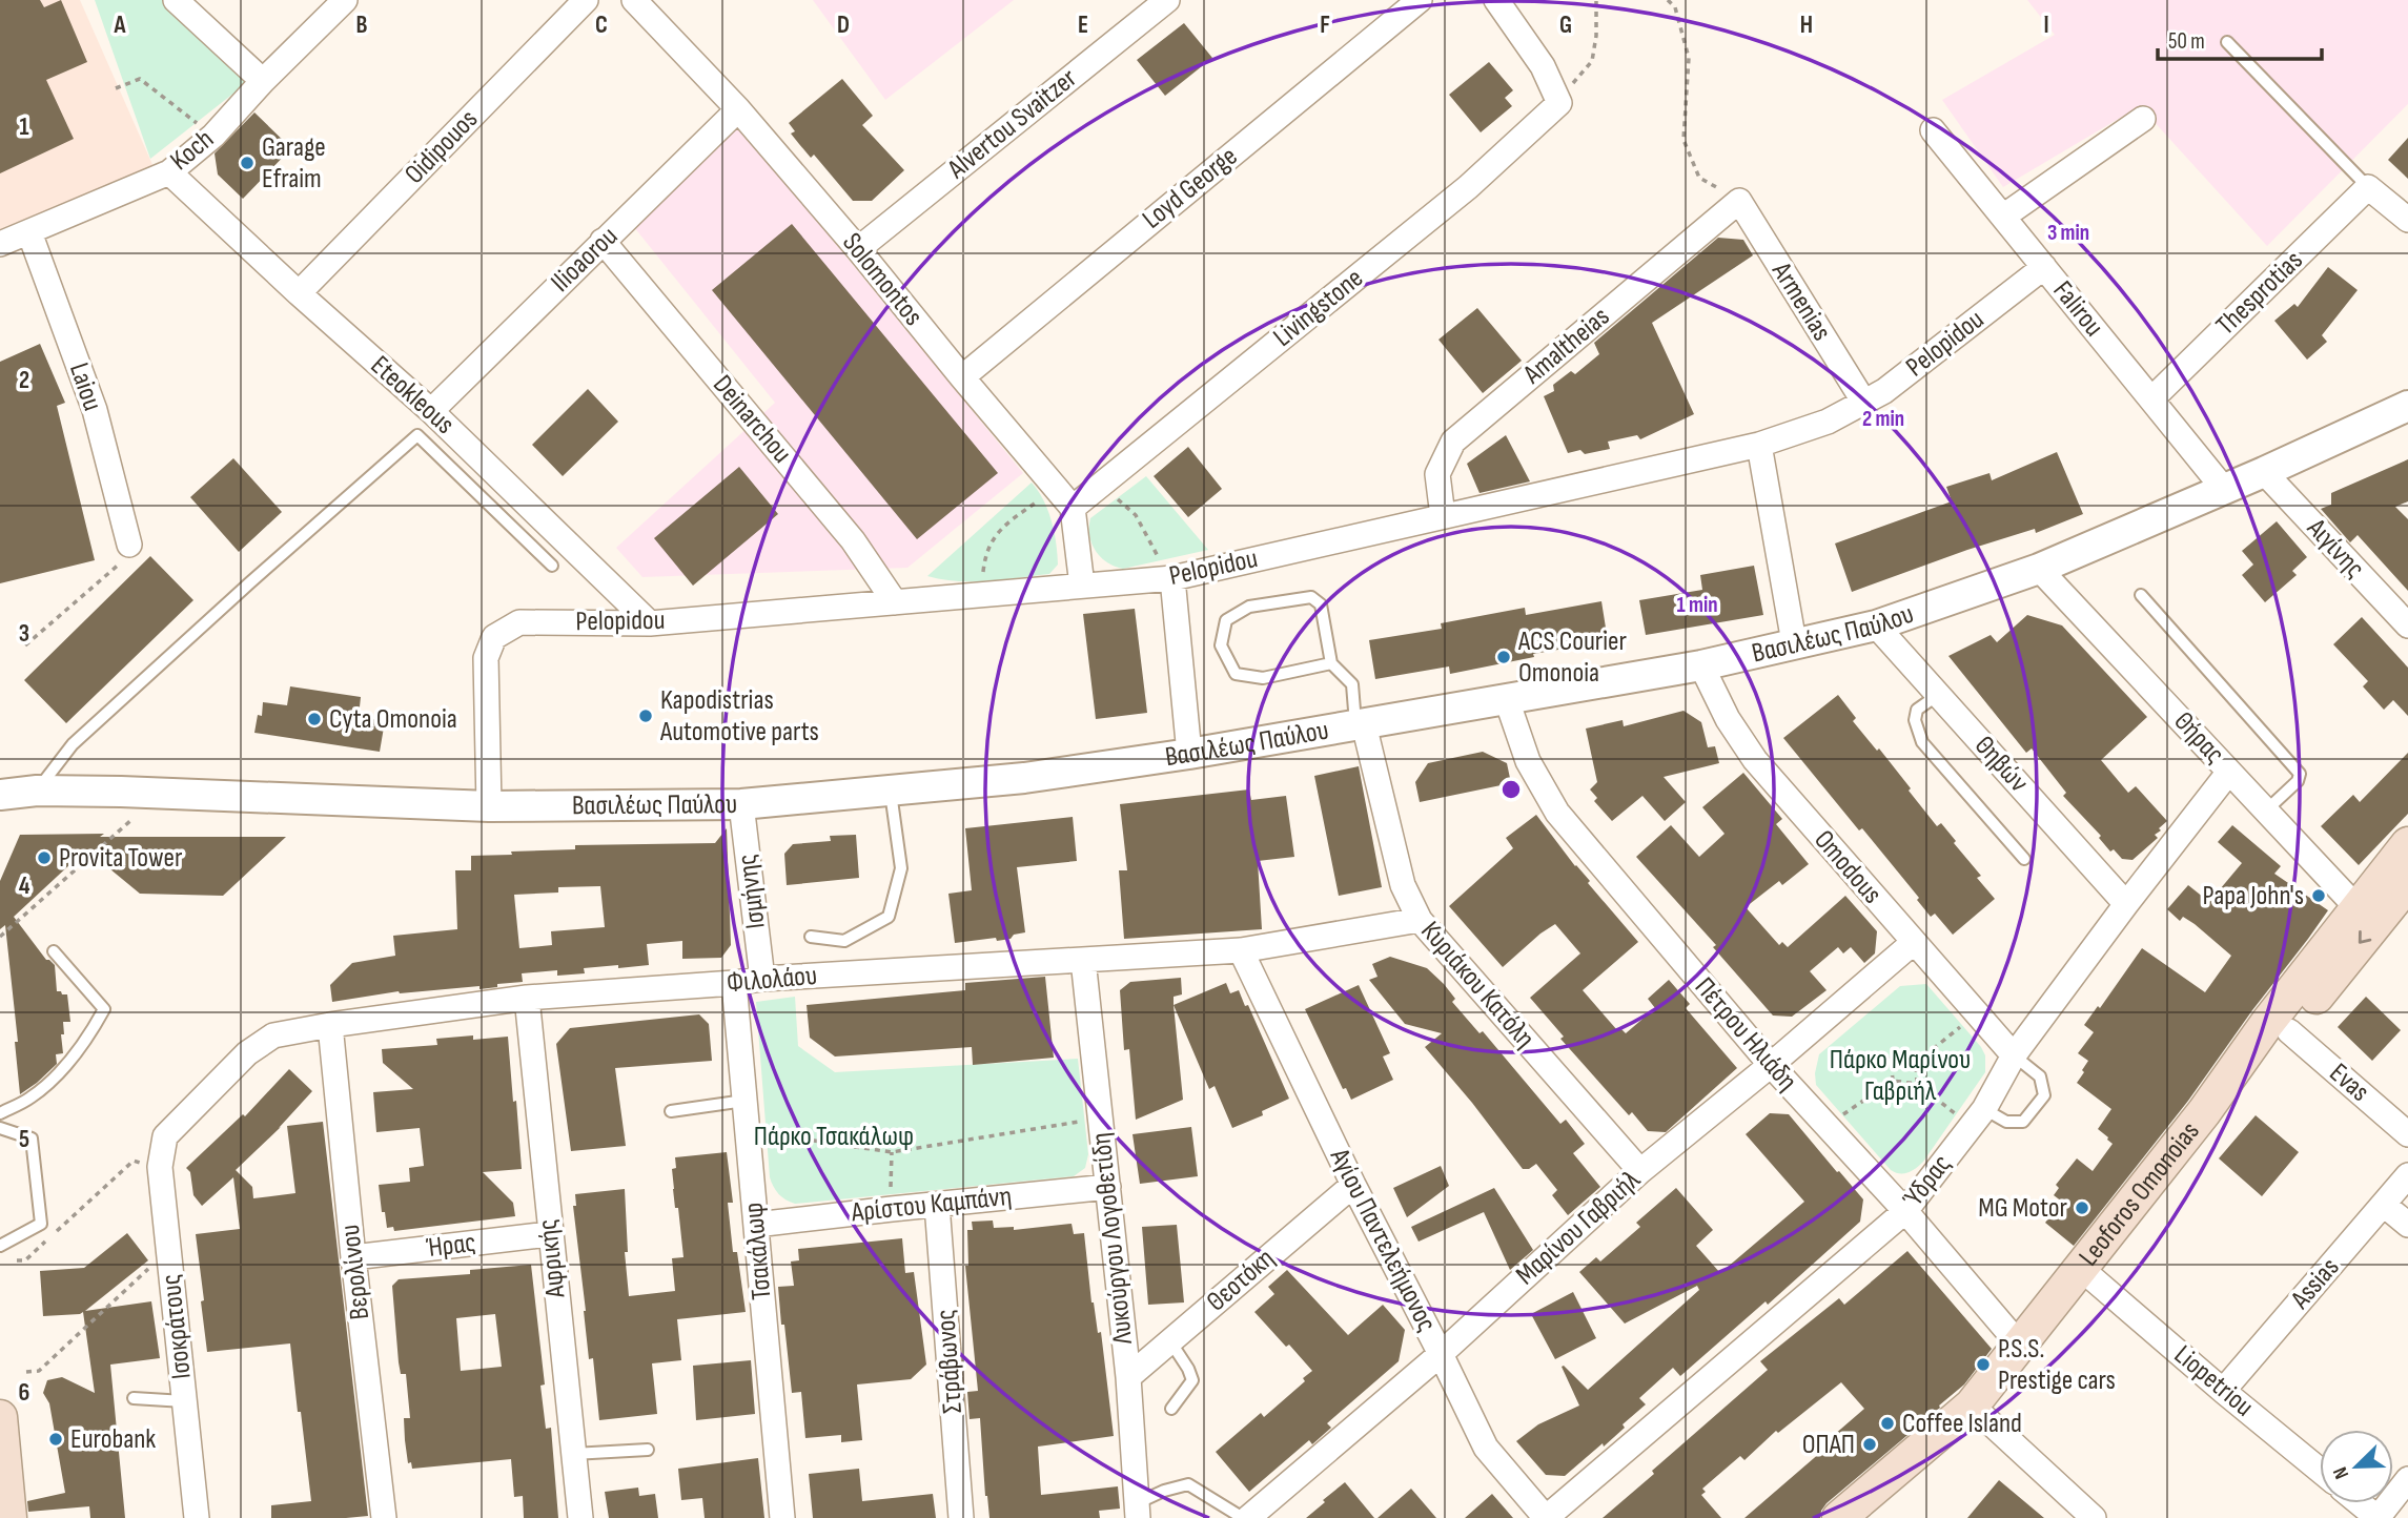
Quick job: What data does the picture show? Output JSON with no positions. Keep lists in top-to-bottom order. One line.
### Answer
{"streets":{"main road":["Leoforos Omonoias"],"street":["Alvertou Svaitzer","Oidipouos","Koch","Loyd George","Ilioaorou","Solomontos","Thesprotias","Armenias","Livingstone","Falirou","Pelopidou","Amaltheias","Laiou","Eteokleous","Deinarchou","Αιγίνης","Βασιλέως Παύλου","Θήρας","Θηβών","Omodous","Ισμήνης","Φιλολάου","Κυριάκου Κατόλη","Πέτρου Ηλιάδη","Evas","Ύδρας","Αρίστου Καμπάνη","Μαρίνου Γαβριήλ","Λυκούργου Λογοθετίδη","Αγίου Παντελεήμονος","Ήρας","Τσακάλωφ","Αφρικής","Βερολίνου","Θεοτόκη","Assias","Ισοκράτους","Στράβωνος","Liopetriou"]},"crossings":[["Alvertou Svaitzer","Solomontos"],["Oidipouos","Eteokleous"],["Koch","Laiou"],["Koch","Eteokleous"],["Loyd George","Solomontos"],["Ilioaorou","Solomontos"],["Ilioaorou","Eteokleous"],["Ilioaorou","Deinarchou"],["Solomontos","Livingstone"],["Thesprotias","Falirou"],["Armenias","Pelopidou"],["Armenias","Amaltheias"],["Falirou","Pelopidou"],["Falirou","Βασιλέως Παύλου"],["Pelopidou","Amaltheias"],["Pelopidou","Eteokleous"],["Pelopidou","Deinarchou"],["Pelopidou","Βασιλέως Παύλου"],["Αιγίνης","Βασιλέως Παύλου"],["Βασιλέως Παύλου","Θήρας"],["Βασιλέως Παύλου","Θηβών"],["Βασιλέως Παύλου","Omodous"],["Βασιλέως Παύλου","Ισμήνης"],["Βασιλέως Παύλου","Κυριάκου Κατόλη"],["Βασιλέως Παύλου","Πέτρου Ηλιάδη"],["Θήρας","Ύδρας"],["Θήρας","Leoforos Omonoias"],["Θηβών","Ύδρας"],["Omodous","Ύδρας"],["Omodous","Μαρίνου Γαβριήλ"],["Ισμήνης","Φιλολάου"],["Φιλολάου","Κυριάκου Κατόλη"],["Φιλολάου","Λυκούργου Λογοθετίδη"],["Φιλολάου","Αγίου Παντελεήμονος"],["Φιλολάου","Τσακάλωφ"],["Φιλολάου","Αφρικής"],["Φιλολάου","Βερολίνου"],["Φιλολάου","Ισοκράτους"],["Κυριάκου Κατόλη","Μαρίνου Γαβριήλ"],["Πέτρου Ηλιάδη","Ύδρας"],["Πέτρου Ηλιάδη","Leoforos Omonoias"],["Πέτρου Ηλιάδη","Μαρίνου Γαβριήλ"],["Evas","Leoforos Omonoias"],["Ύδρας","Αγίου Παντελεήμονος"],["Leoforos Omonoias","Liopetriou"],["Αρίστου Καμπάνη","Λυκούργου Λογοθετίδη"],["Αρίστου Καμπάνη","Τσακάλωφ"],["Αρίστου Καμπάνη","Στράβωνος"],["Μαρίνου Γαβριήλ","Αγίου Παντελεήμονος"],["Λυκούργου Λογοθετίδη","Θεοτόκη"],["Αγίου Παντελεήμονος","Θεοτόκη"],["Ήρας","Αφρικής"],["Ήρας","Βερολίνου"],["Assias","Liopetriou"]],"parks":["Πάρκο Μαρίνου Γαβριήλ","Πάρκο Τσακάλωφ"],"places":["Garage Efraim","ACS Courier Omonoia","Kapodistrias Automotive parts","Cyta Omonoia","Provita Tower","Papa John's","MG Motor","P.S.S. Prestige cars","Coffee Island","Eurobank","ΟΠΑΠ"],"scale_bar":"50 m","north":"bottom left","grid":{"columns":["A","B","C","D","E","F","G","H","I"],"rows":["1","2","3","4","5","6"]},"rings":["3 min","2 min","1 min"]}
